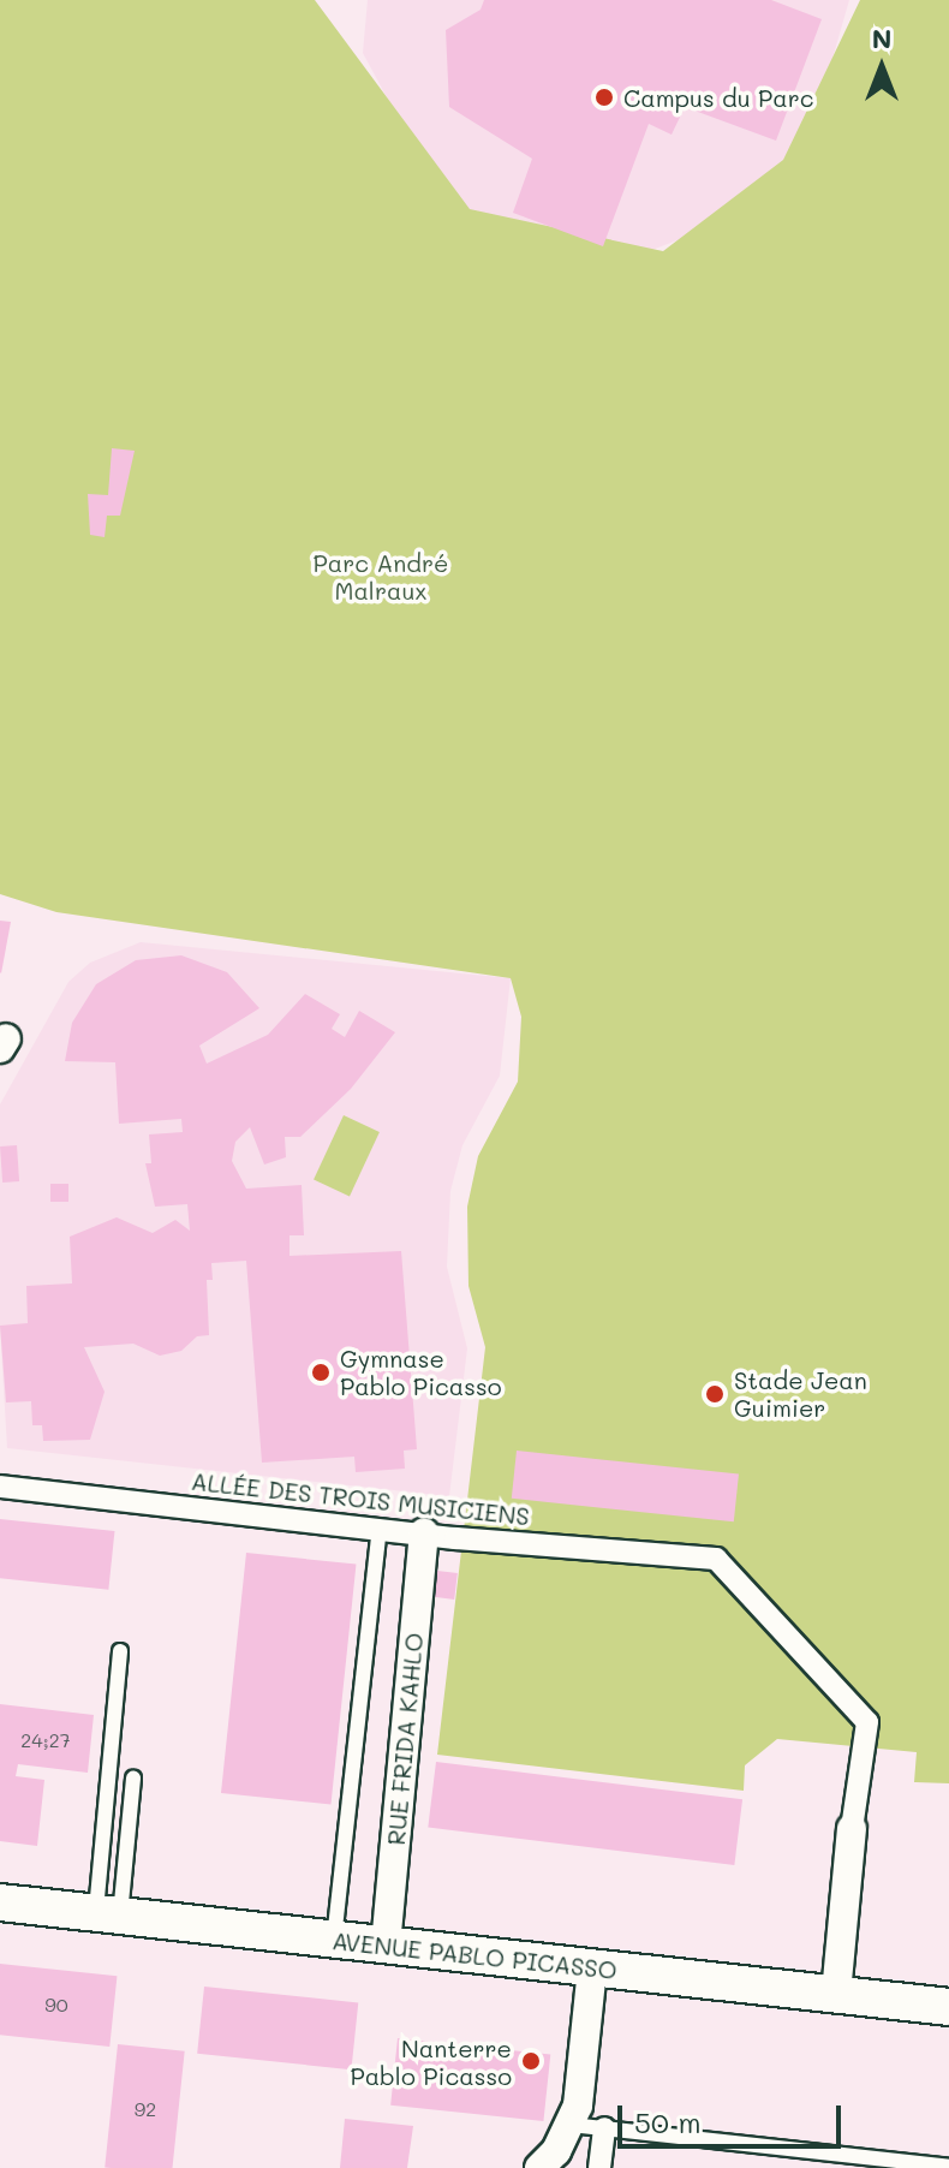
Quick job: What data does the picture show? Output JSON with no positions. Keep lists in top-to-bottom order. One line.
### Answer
{"streets":{"street":["ALLÉE DES TROIS MUSICIENS","RUE FRIDA KAHLO","AVENUE PABLO PICASSO"]},"crossings":[["ALLÉE DES TROIS MUSICIENS","RUE FRIDA KAHLO"],["RUE FRIDA KAHLO","AVENUE PABLO PICASSO"]],"parks":["Parc André Malraux"],"places":["Campus du Parc","Gymnase Pablo Picasso","Stade Jean Guimier","Nanterre Pablo Picasso"],"house_numbers":["24;27","90","92"],"scale_bar":"50 m","north":"top"}
